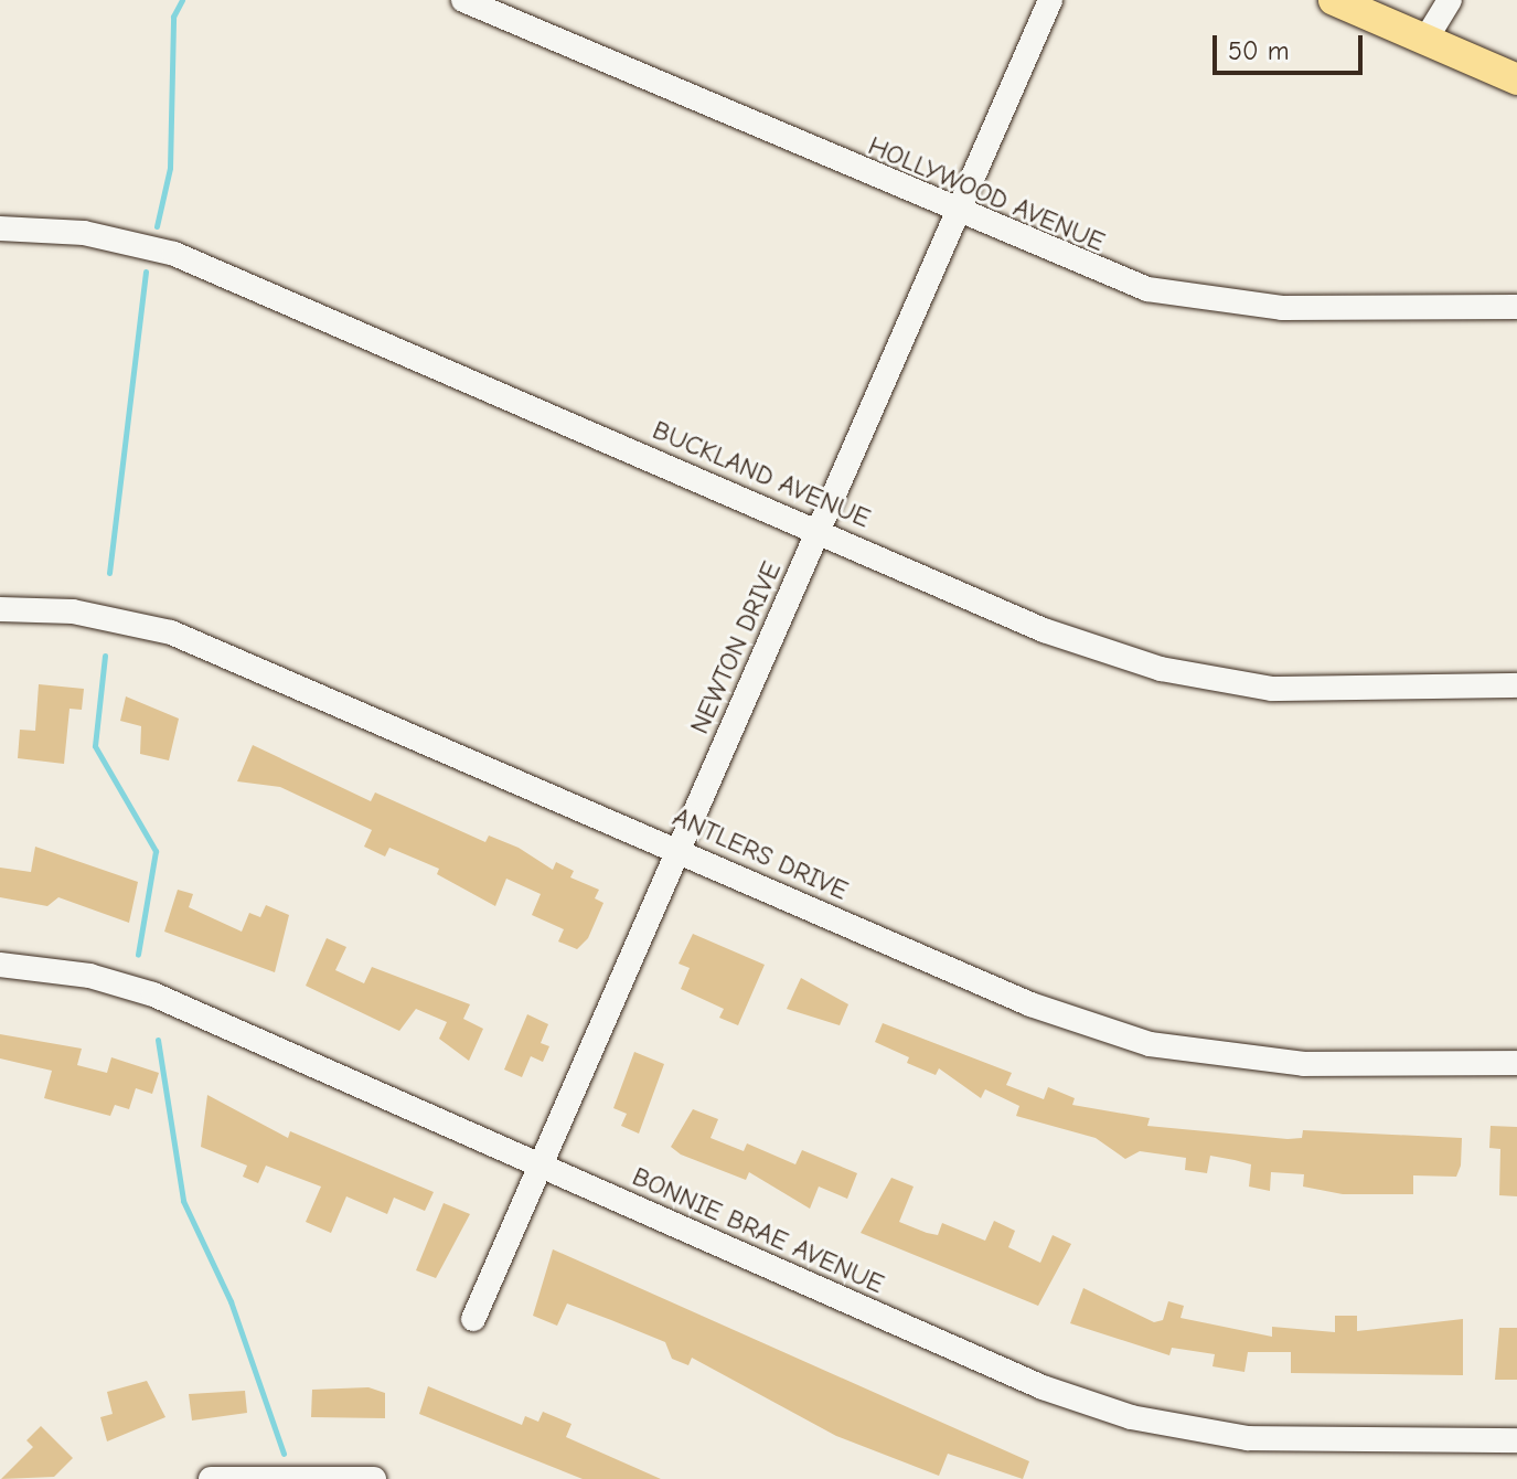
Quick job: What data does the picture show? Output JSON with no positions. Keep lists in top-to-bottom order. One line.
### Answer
{"streets":{"street":["HOLLYWOOD AVENUE","BUCKLAND AVENUE","NEWTON DRIVE","ANTLERS DRIVE","BONNIE BRAE AVENUE"]},"crossings":[["HOLLYWOOD AVENUE","NEWTON DRIVE"],["BUCKLAND AVENUE","NEWTON DRIVE"],["NEWTON DRIVE","ANTLERS DRIVE"],["NEWTON DRIVE","BONNIE BRAE AVENUE"]],"scale_bar":"50 m"}
